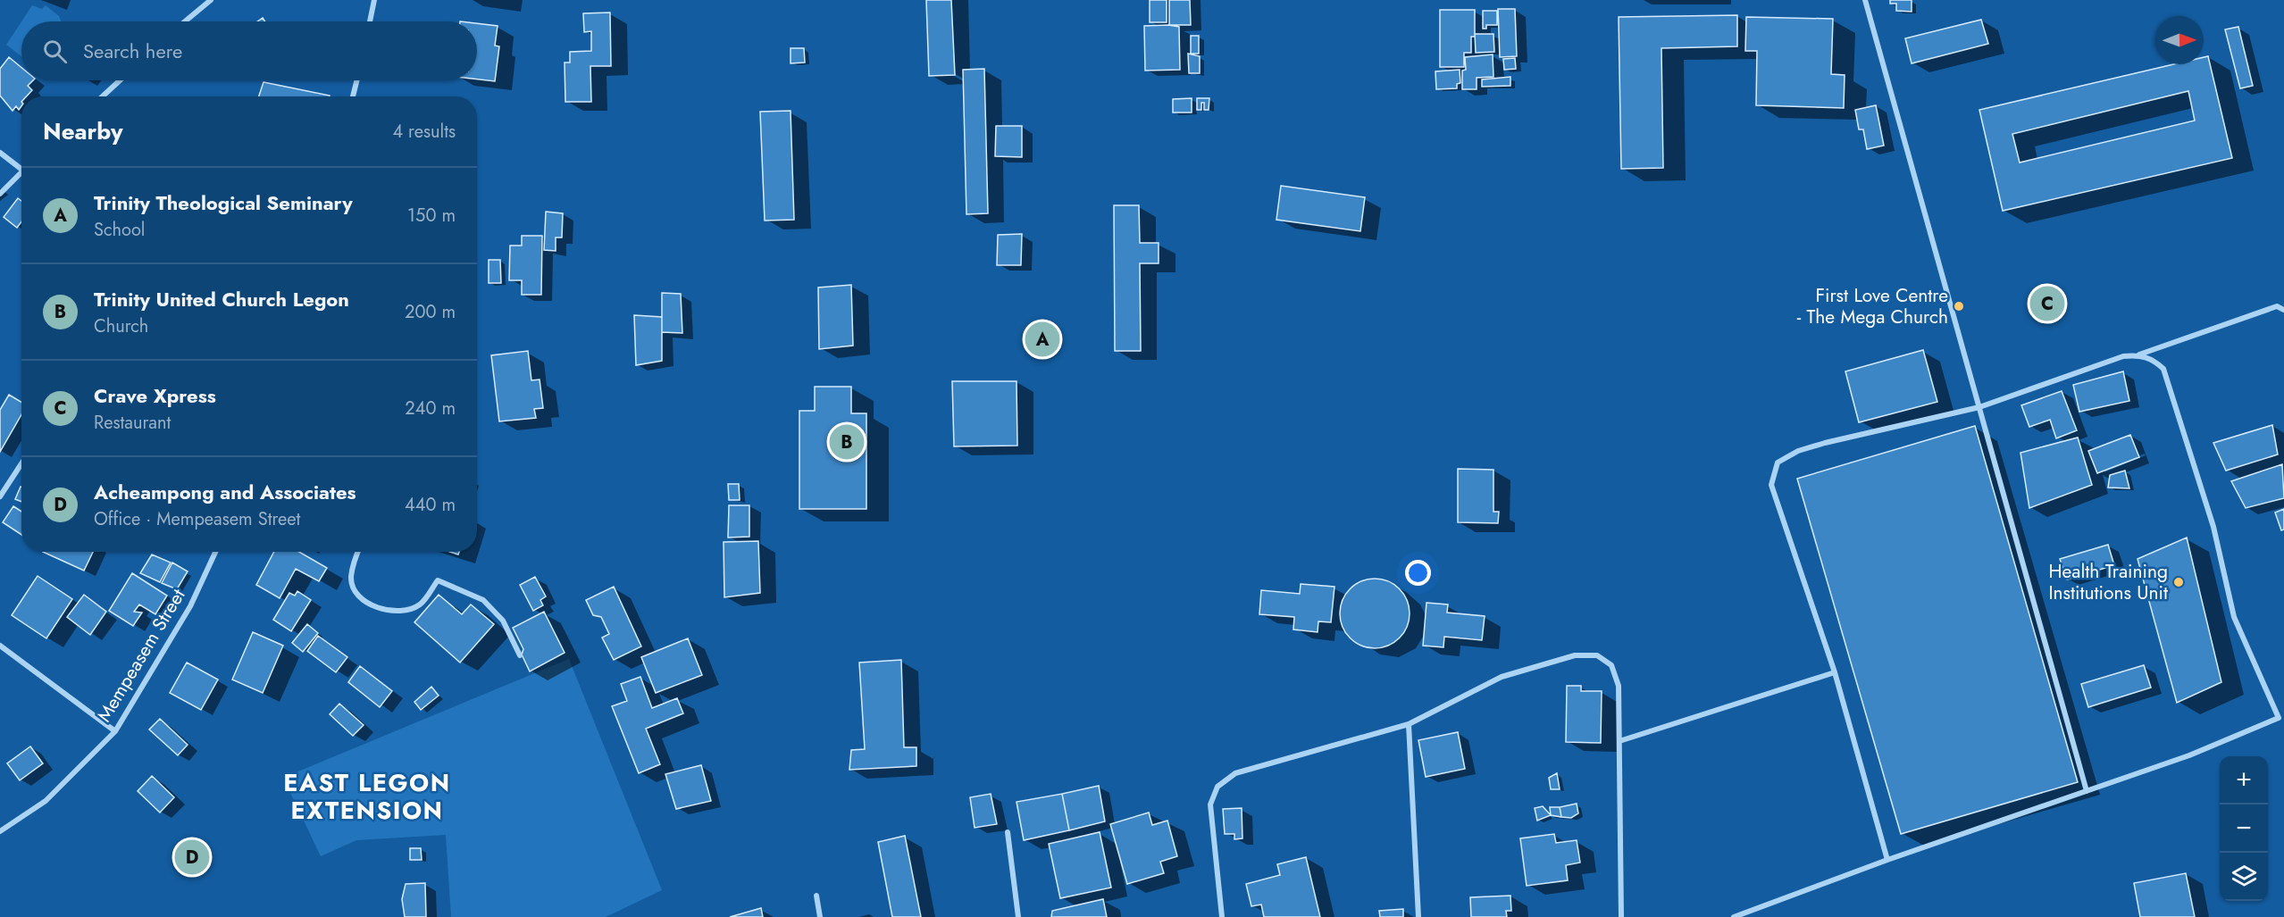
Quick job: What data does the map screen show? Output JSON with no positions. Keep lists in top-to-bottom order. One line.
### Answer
{"streets":{"street":["Mempeasem Street"]},"districts":["EAST LEGON EXTENSION"],"places":["First Love Centre - The Mega Church","Health Training Institutions Unit"],"north":"right","page":{"search":"Search here","heading":["Nearby","4 results"],"list":[{"mark":"A","name":"Trinity Theological Seminary","note":"School","value":"150 m"},{"mark":"B","name":"Trinity United Church Legon","note":"Church","value":"200 m"},{"mark":"C","name":"Crave Xpress","note":"Restaurant","value":"240 m"},{"mark":"D","name":"Acheampong and Associates","note":"Office · Mempeasem Street","value":"440 m"}],"pins":["C","A","B","D"],"map_buttons":["+","−"]}}
